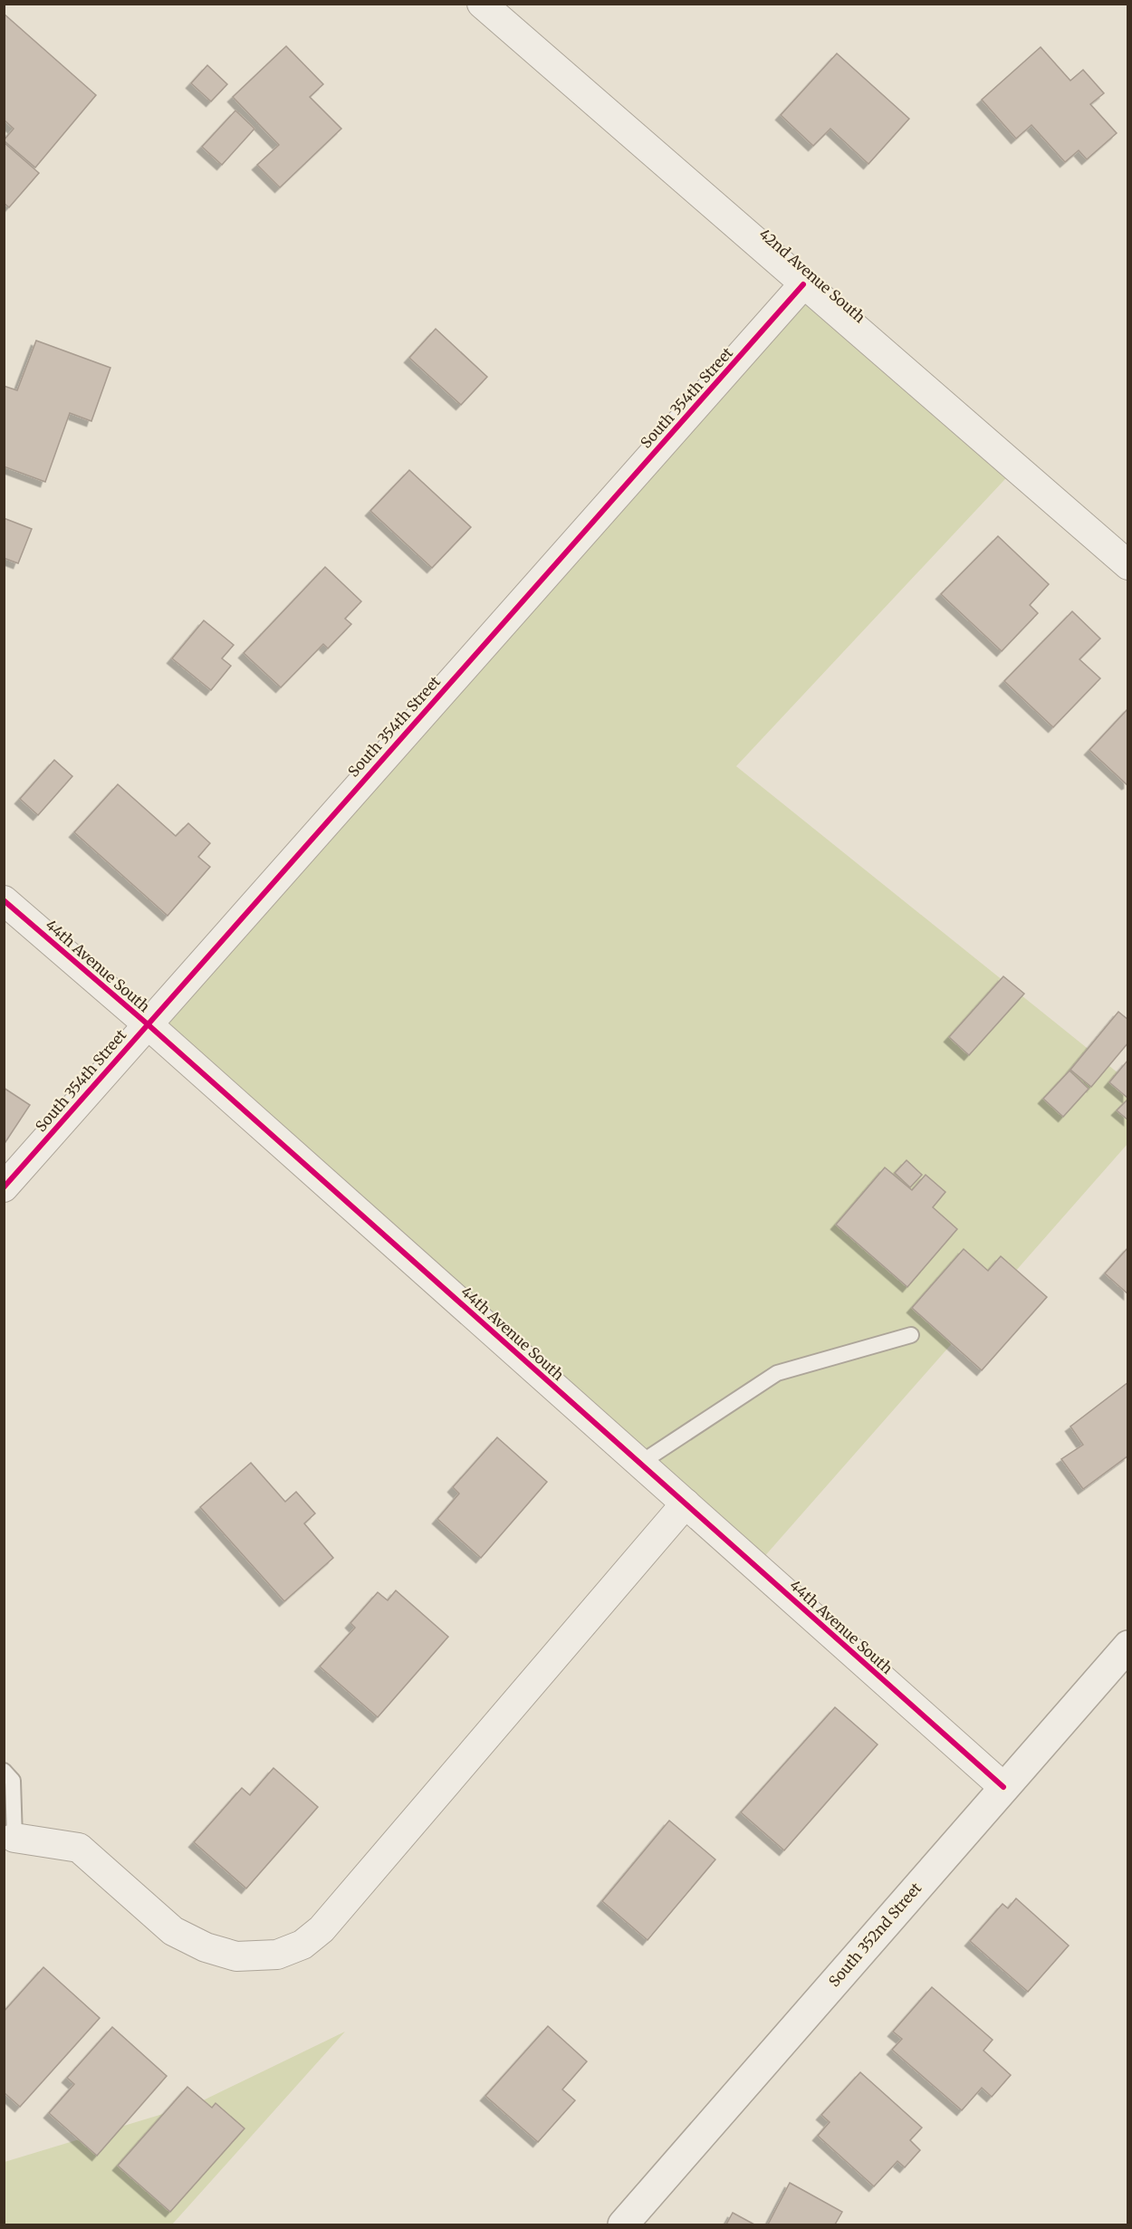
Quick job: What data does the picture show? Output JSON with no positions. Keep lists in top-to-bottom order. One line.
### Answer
{"streets":{"street":["42nd Avenue South","South 354th Street","44th Avenue South","South 352nd Street"]},"crossings":[["42nd Avenue South","South 354th Street"],["South 354th Street","44th Avenue South"],["44th Avenue South","South 352nd Street"]]}
